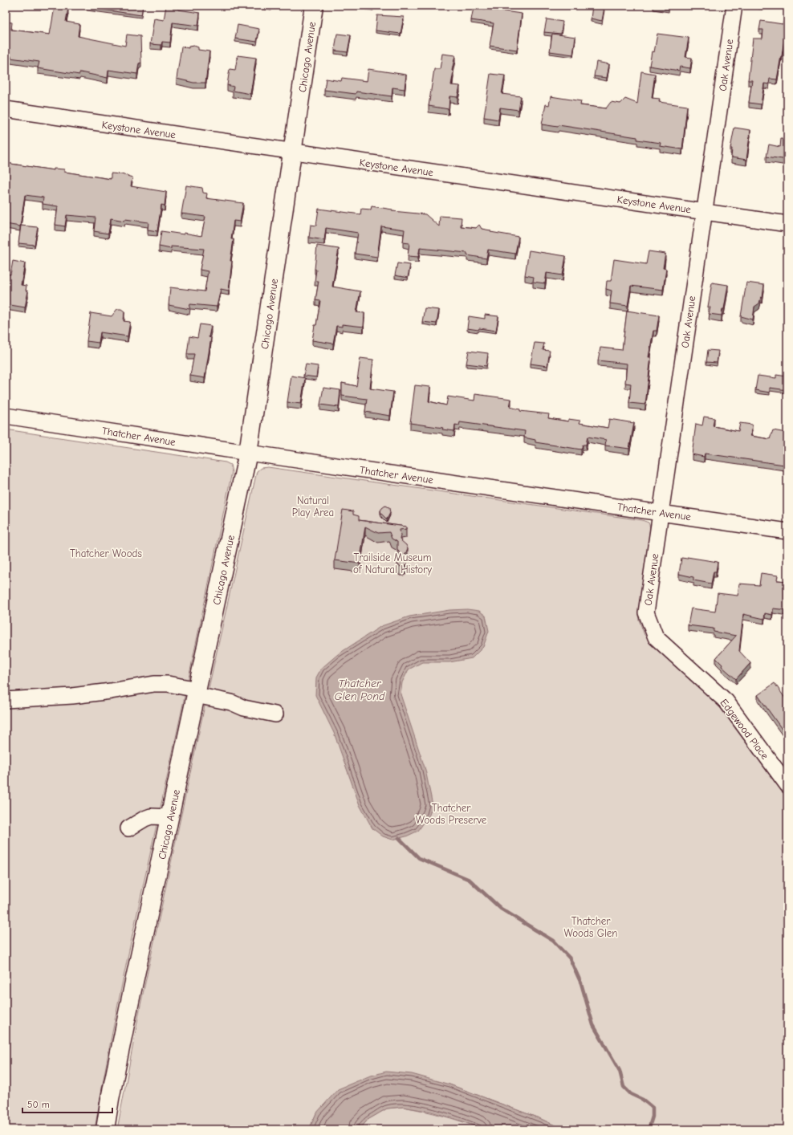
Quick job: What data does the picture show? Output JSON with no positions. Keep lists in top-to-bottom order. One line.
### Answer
{"streets":{"main road":["Chicago Avenue"],"street":["Oak Avenue","Keystone Avenue","Thatcher Avenue","Edgewood Place"]},"crossings":[["Chicago Avenue","Keystone Avenue"],["Chicago Avenue","Thatcher Avenue"],["Oak Avenue","Keystone Avenue"],["Oak Avenue","Thatcher Avenue"],["Oak Avenue","Edgewood Place"]],"water":["Thatcher Glen Pond"],"parks":["Natural Play Area","Thatcher Woods","Trailside Museum of Natural History","Thatcher Woods Preserve","Thatcher Woods Glen"],"scale_bar":"50 m"}
